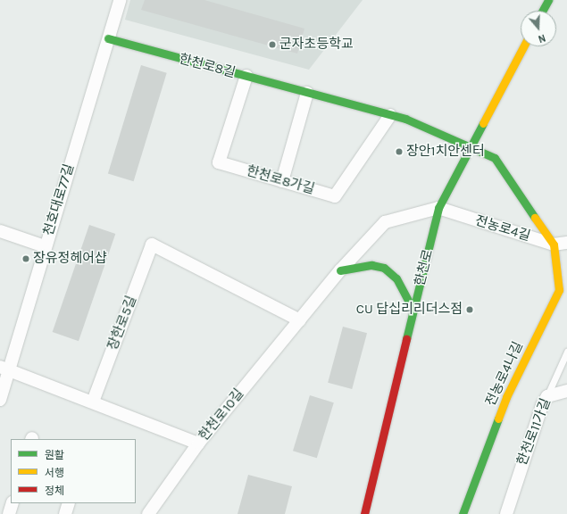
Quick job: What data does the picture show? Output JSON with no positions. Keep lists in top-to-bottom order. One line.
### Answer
{"streets":{"street":["한천로8길","한천로8가길","천호대로77길","전농로4길","한천로","장한로5길","전농로4나길","한천로10길","한천로11가길"]},"crossings":[["한천로8길","한천로8가길"],["한천로8길","천호대로77길"],["한천로8길","전농로4길"],["한천로8길","한천로"],["한천로8길","전농로4나길"],["전농로4길","한천로"],["전농로4길","전농로4나길"],["전농로4길","한천로10길"],["한천로","한천로10길"],["장한로5길","한천로10길"]],"places":["군자초등학교","장안1치안센터","장유정헤어샵","CU 답십리리더스점"],"legend":["원활","서행","정체"],"north":"bottom"}
